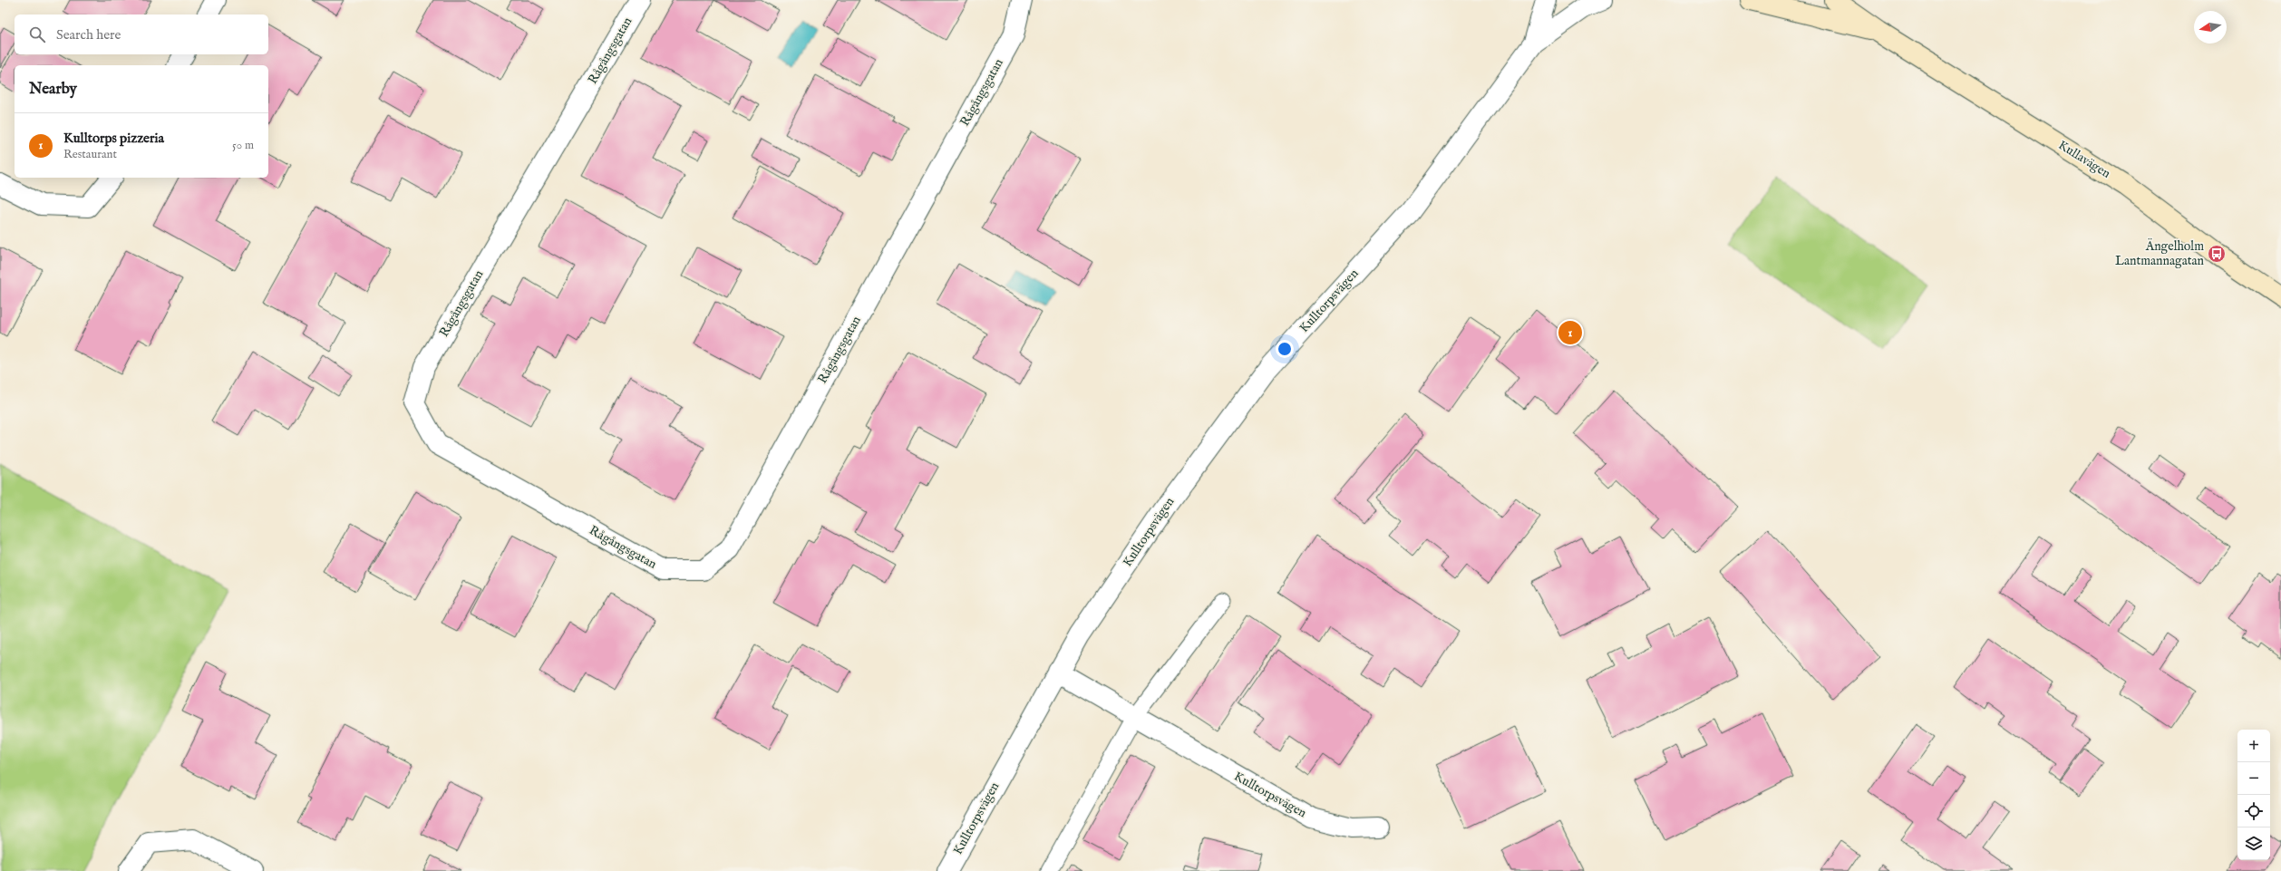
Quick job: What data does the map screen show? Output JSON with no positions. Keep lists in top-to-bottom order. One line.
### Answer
{"streets":{"street":["Rågångsgatan","Kullavägen","Kulltorpsvägen"]},"places":{"bus stop":["Ängelholm Lantmannagatan"]},"north":"left","page":{"search":"Search here","heading":"Nearby","list":[{"mark":"1","name":"Kulltorps pizzeria","note":"Restaurant","value":"50 m"}],"pins":"1","map_buttons":["+","−"]}}
